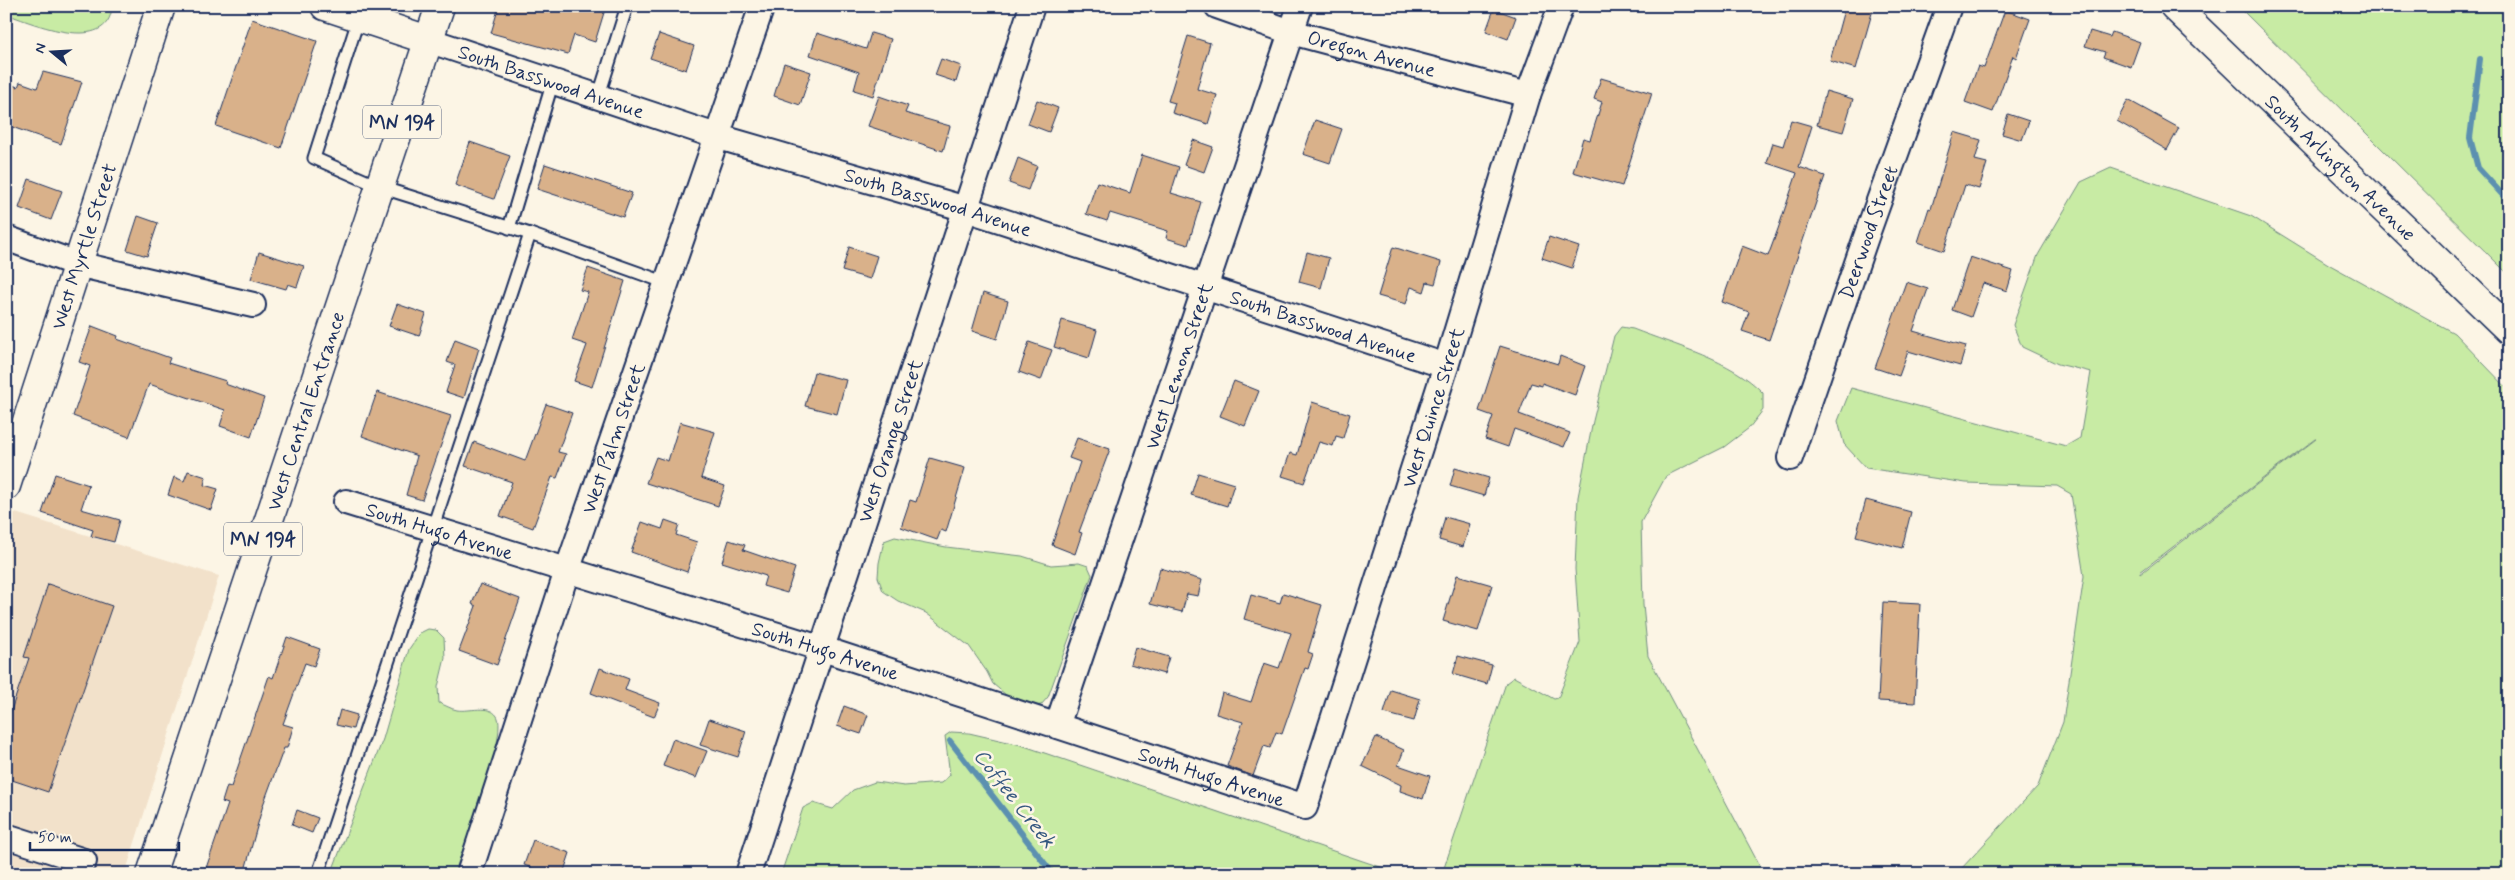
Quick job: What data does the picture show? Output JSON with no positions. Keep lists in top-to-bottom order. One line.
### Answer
{"streets":{"main road":["MN 194","South Arlington Avenue","West Myrtle Street","West Central Entrance"],"street":["Oregon Avenue","South Basswood Avenue","Deerwood Street","West Lemon Street","West Quince Street","West Palm Street","West Orange Street","South Hugo Avenue"]},"crossings":[["Oregon Avenue","West Lemon Street"],["Oregon Avenue","West Quince Street"],["South Basswood Avenue","West Lemon Street"],["South Basswood Avenue","West Quince Street"],["South Basswood Avenue","West Central Entrance"],["South Basswood Avenue","West Palm Street"],["South Basswood Avenue","West Orange Street"],["West Lemon Street","South Hugo Avenue"],["West Quince Street","South Hugo Avenue"],["West Palm Street","South Hugo Avenue"],["West Orange Street","South Hugo Avenue"]],"water":["Coffee Creek"],"scale_bar":"50 m","north":"left"}
